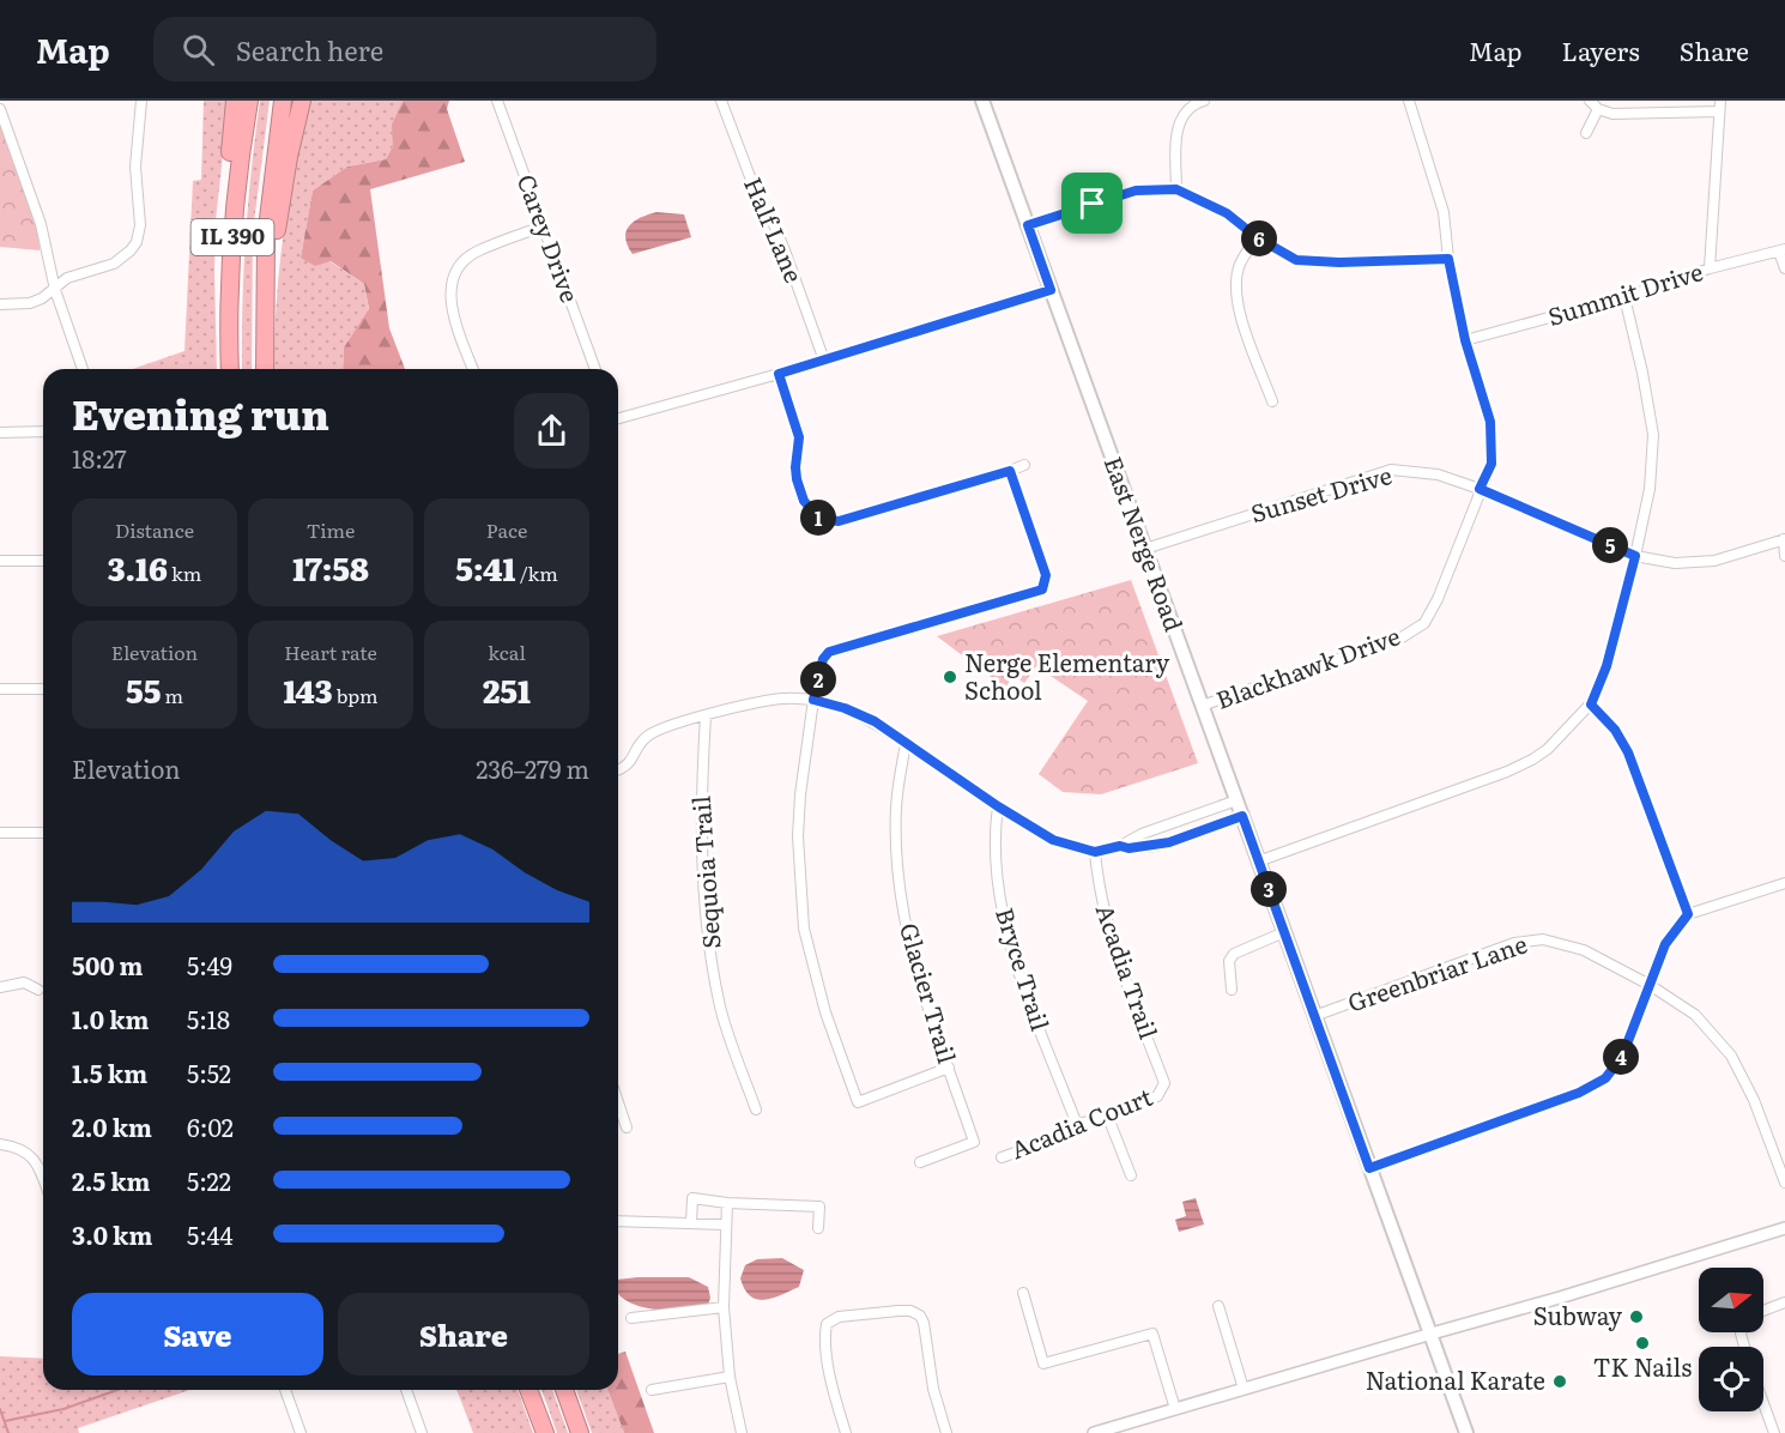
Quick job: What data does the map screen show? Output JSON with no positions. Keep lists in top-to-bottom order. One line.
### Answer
{"streets":{"highway":["IL 390"],"main road":["East Nerge Road"],"street":["Half Lane","Carey Drive","Summit Drive","Sunset Drive","Blackhawk Drive","Sequoia Trail","Bryce Trail","Acadia Trail","Greenbriar Lane","Glacier Trail","Acadia Court"]},"crossings":[["Summit Drive","Blackhawk Drive"],["Sunset Drive","East Nerge Road"],["Sunset Drive","Blackhawk Drive"],["East Nerge Road","Blackhawk Drive"],["East Nerge Road","Greenbriar Lane"],["Bryce Trail","Acadia Court"],["Acadia Trail","Acadia Court"]],"places":["Nerge Elementary School","Subway","TK Nails","National Karate"],"north":"right","page":{"header":"Map","search":"Search here","nav":["Map","Layers","Share"],"pins":["6","1","5","2","3","4"],"heading":["Evening run","18:27"],"stats":[["Distance","3.16 km"],["Time","17:58"],["Pace","5:41 /km"],["Elevation","55 m"],["Heart rate","143 bpm"],["kcal","251"]],"chart":["Elevation","236–279 m"],"list":[{"name":"500 m","note":"5:49"},{"name":"1.0 km","note":"5:18"},{"name":"1.5 km","note":"5:52"},{"name":"2.0 km","note":"6:02"},{"name":"2.5 km","note":"5:22"},{"name":"3.0 km","note":"5:44"}],"buttons":["Save","Share"]}}
